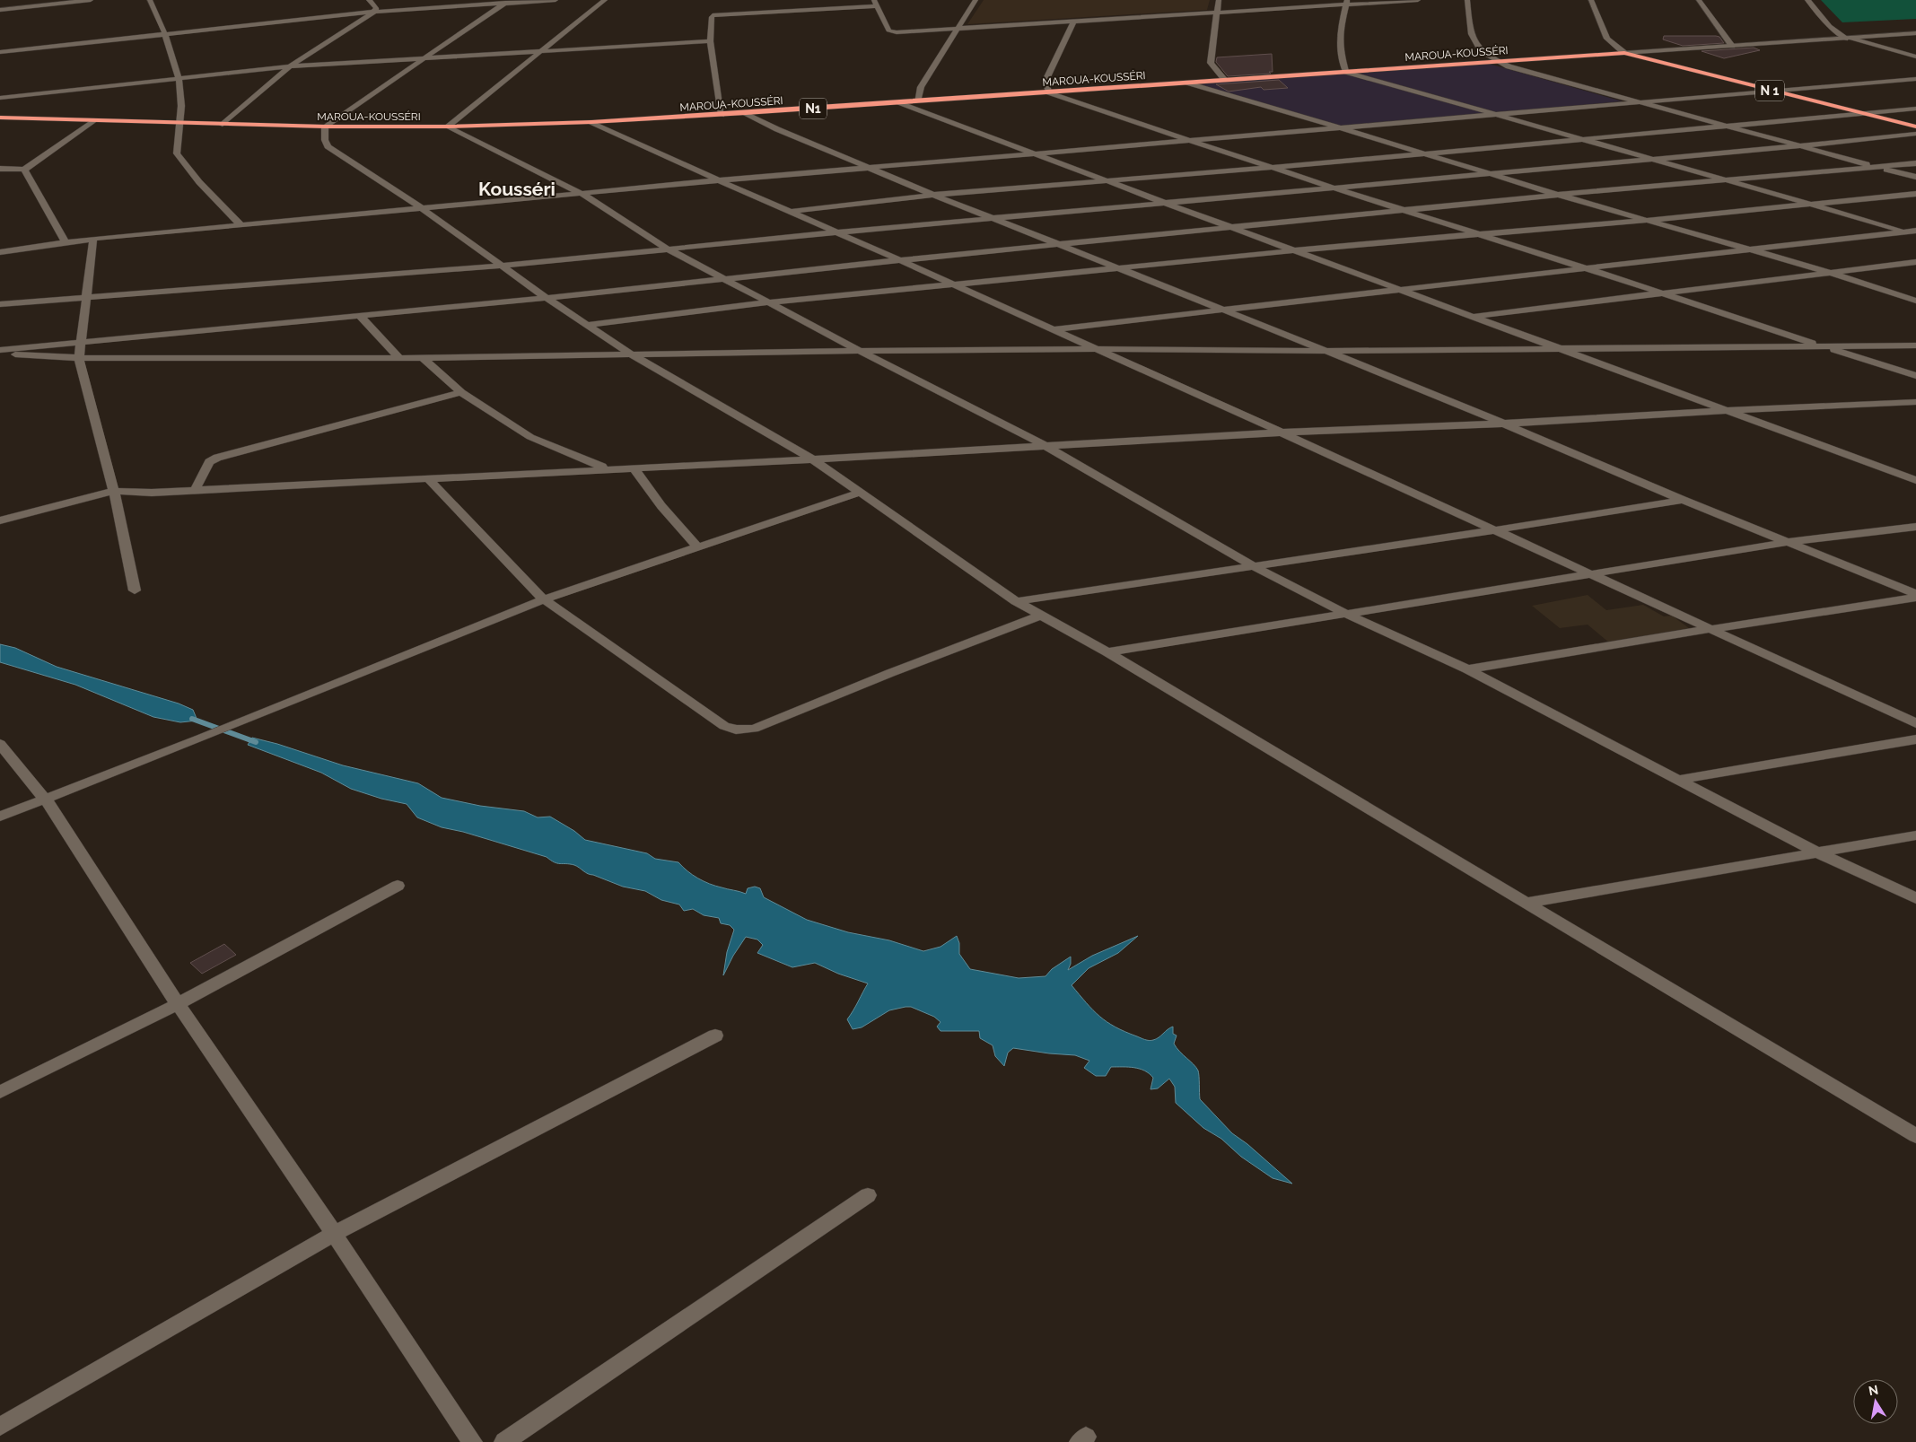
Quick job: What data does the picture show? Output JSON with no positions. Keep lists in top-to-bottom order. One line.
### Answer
{"streets":{"highway":["MAROUA-KOUSSÉRI","N 1","N1"]},"crossings":[["MAROUA-KOUSSÉRI","N 1"]],"districts":["Kousséri"],"north":"top"}
